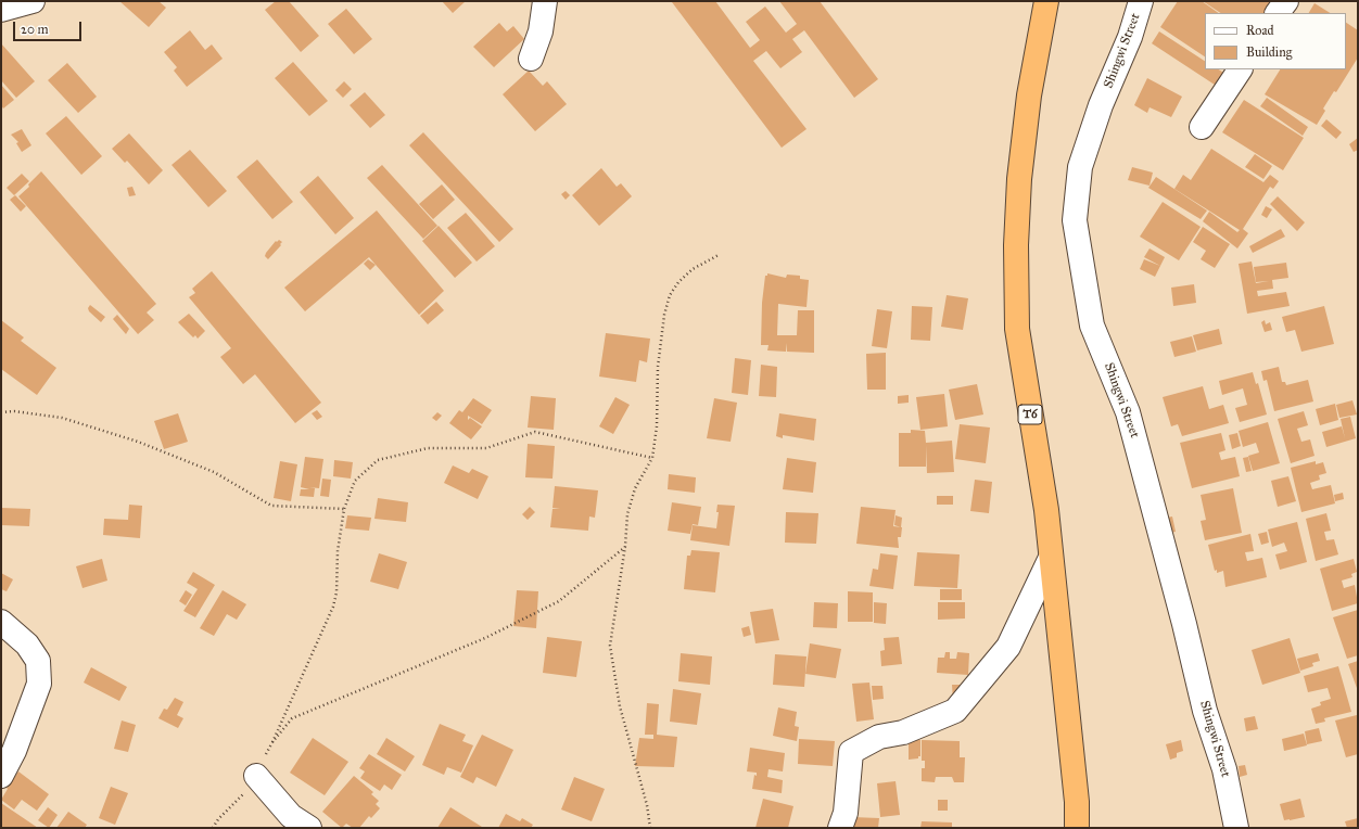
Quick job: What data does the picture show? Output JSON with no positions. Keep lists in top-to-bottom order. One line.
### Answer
{"streets":{"highway":["T6"],"street":["Shingwi Street"]},"legend":["Road","Building"],"scale_bar":"20 m"}
